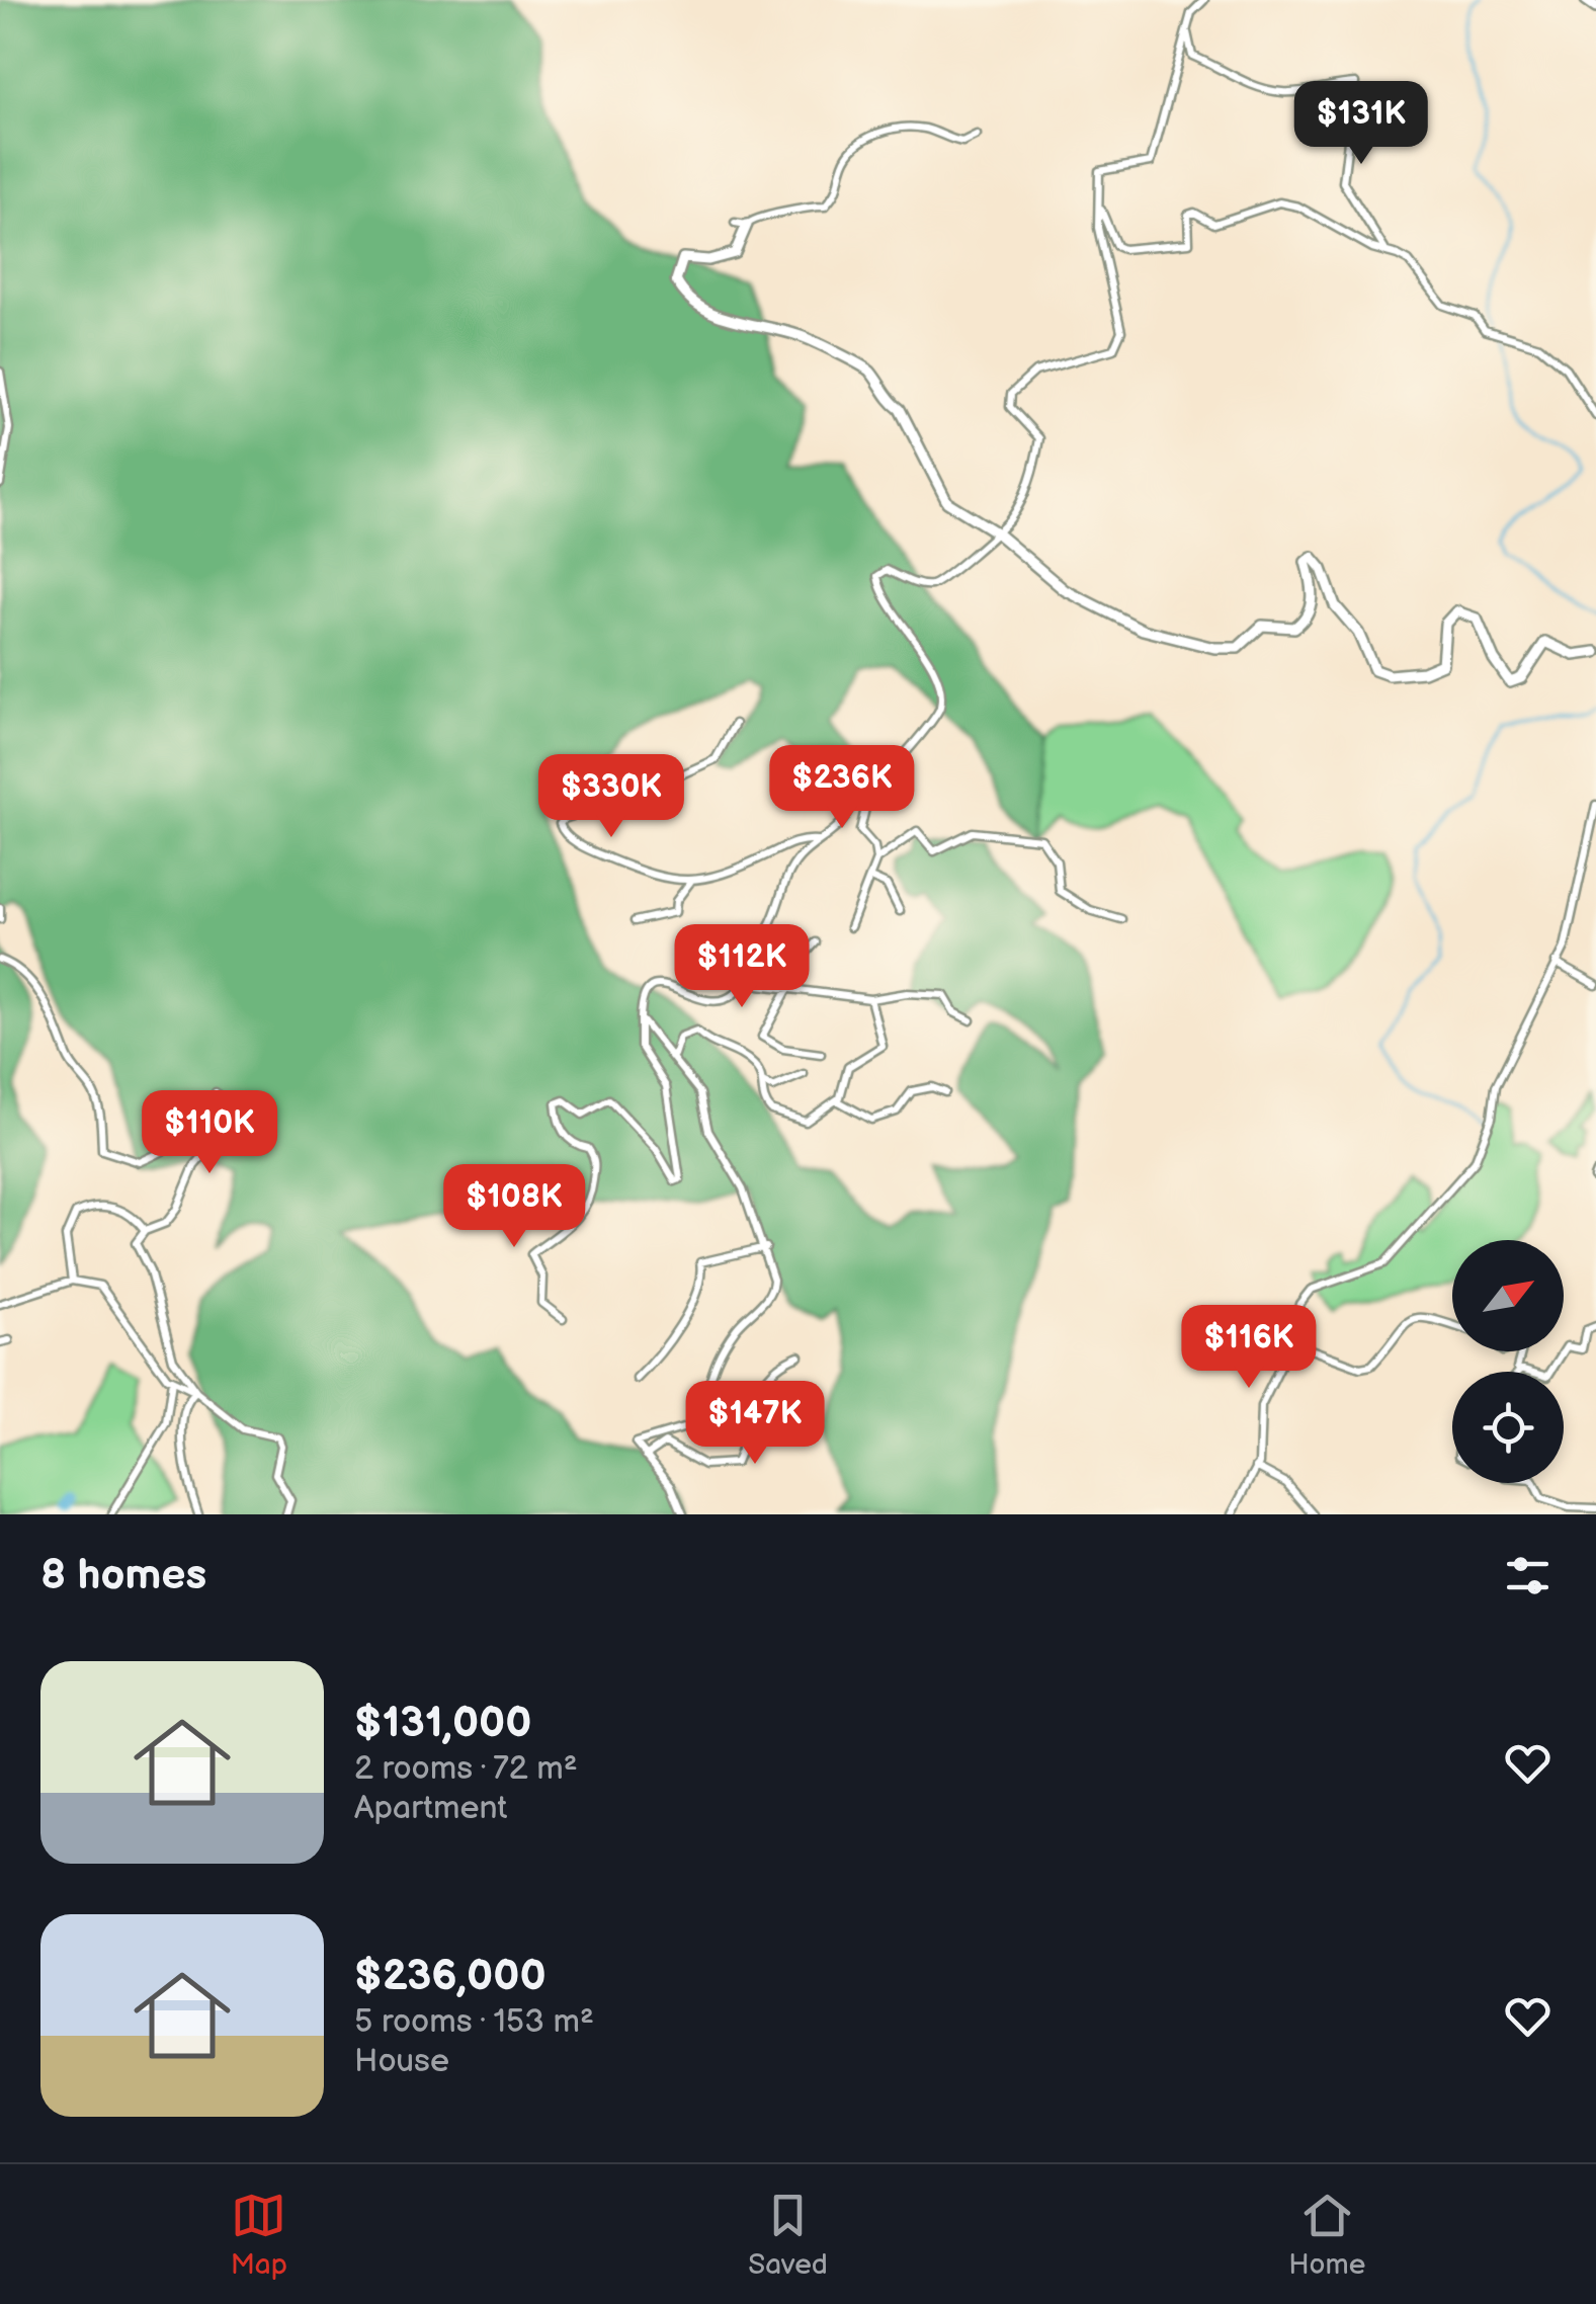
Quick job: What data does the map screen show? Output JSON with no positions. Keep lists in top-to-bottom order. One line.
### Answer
{"north":"top right","page":{"price":["$131K","$236K","$330K","$112K","$110K","$108K","$116K","$147K"],"heading":"8 homes","list":[{"name":"$131,000","note":"2 rooms · 72 m² · Apartment"},{"name":"$236,000","note":"5 rooms · 153 m² · House"}],"tabs":["Map","Saved","Home"]}}
